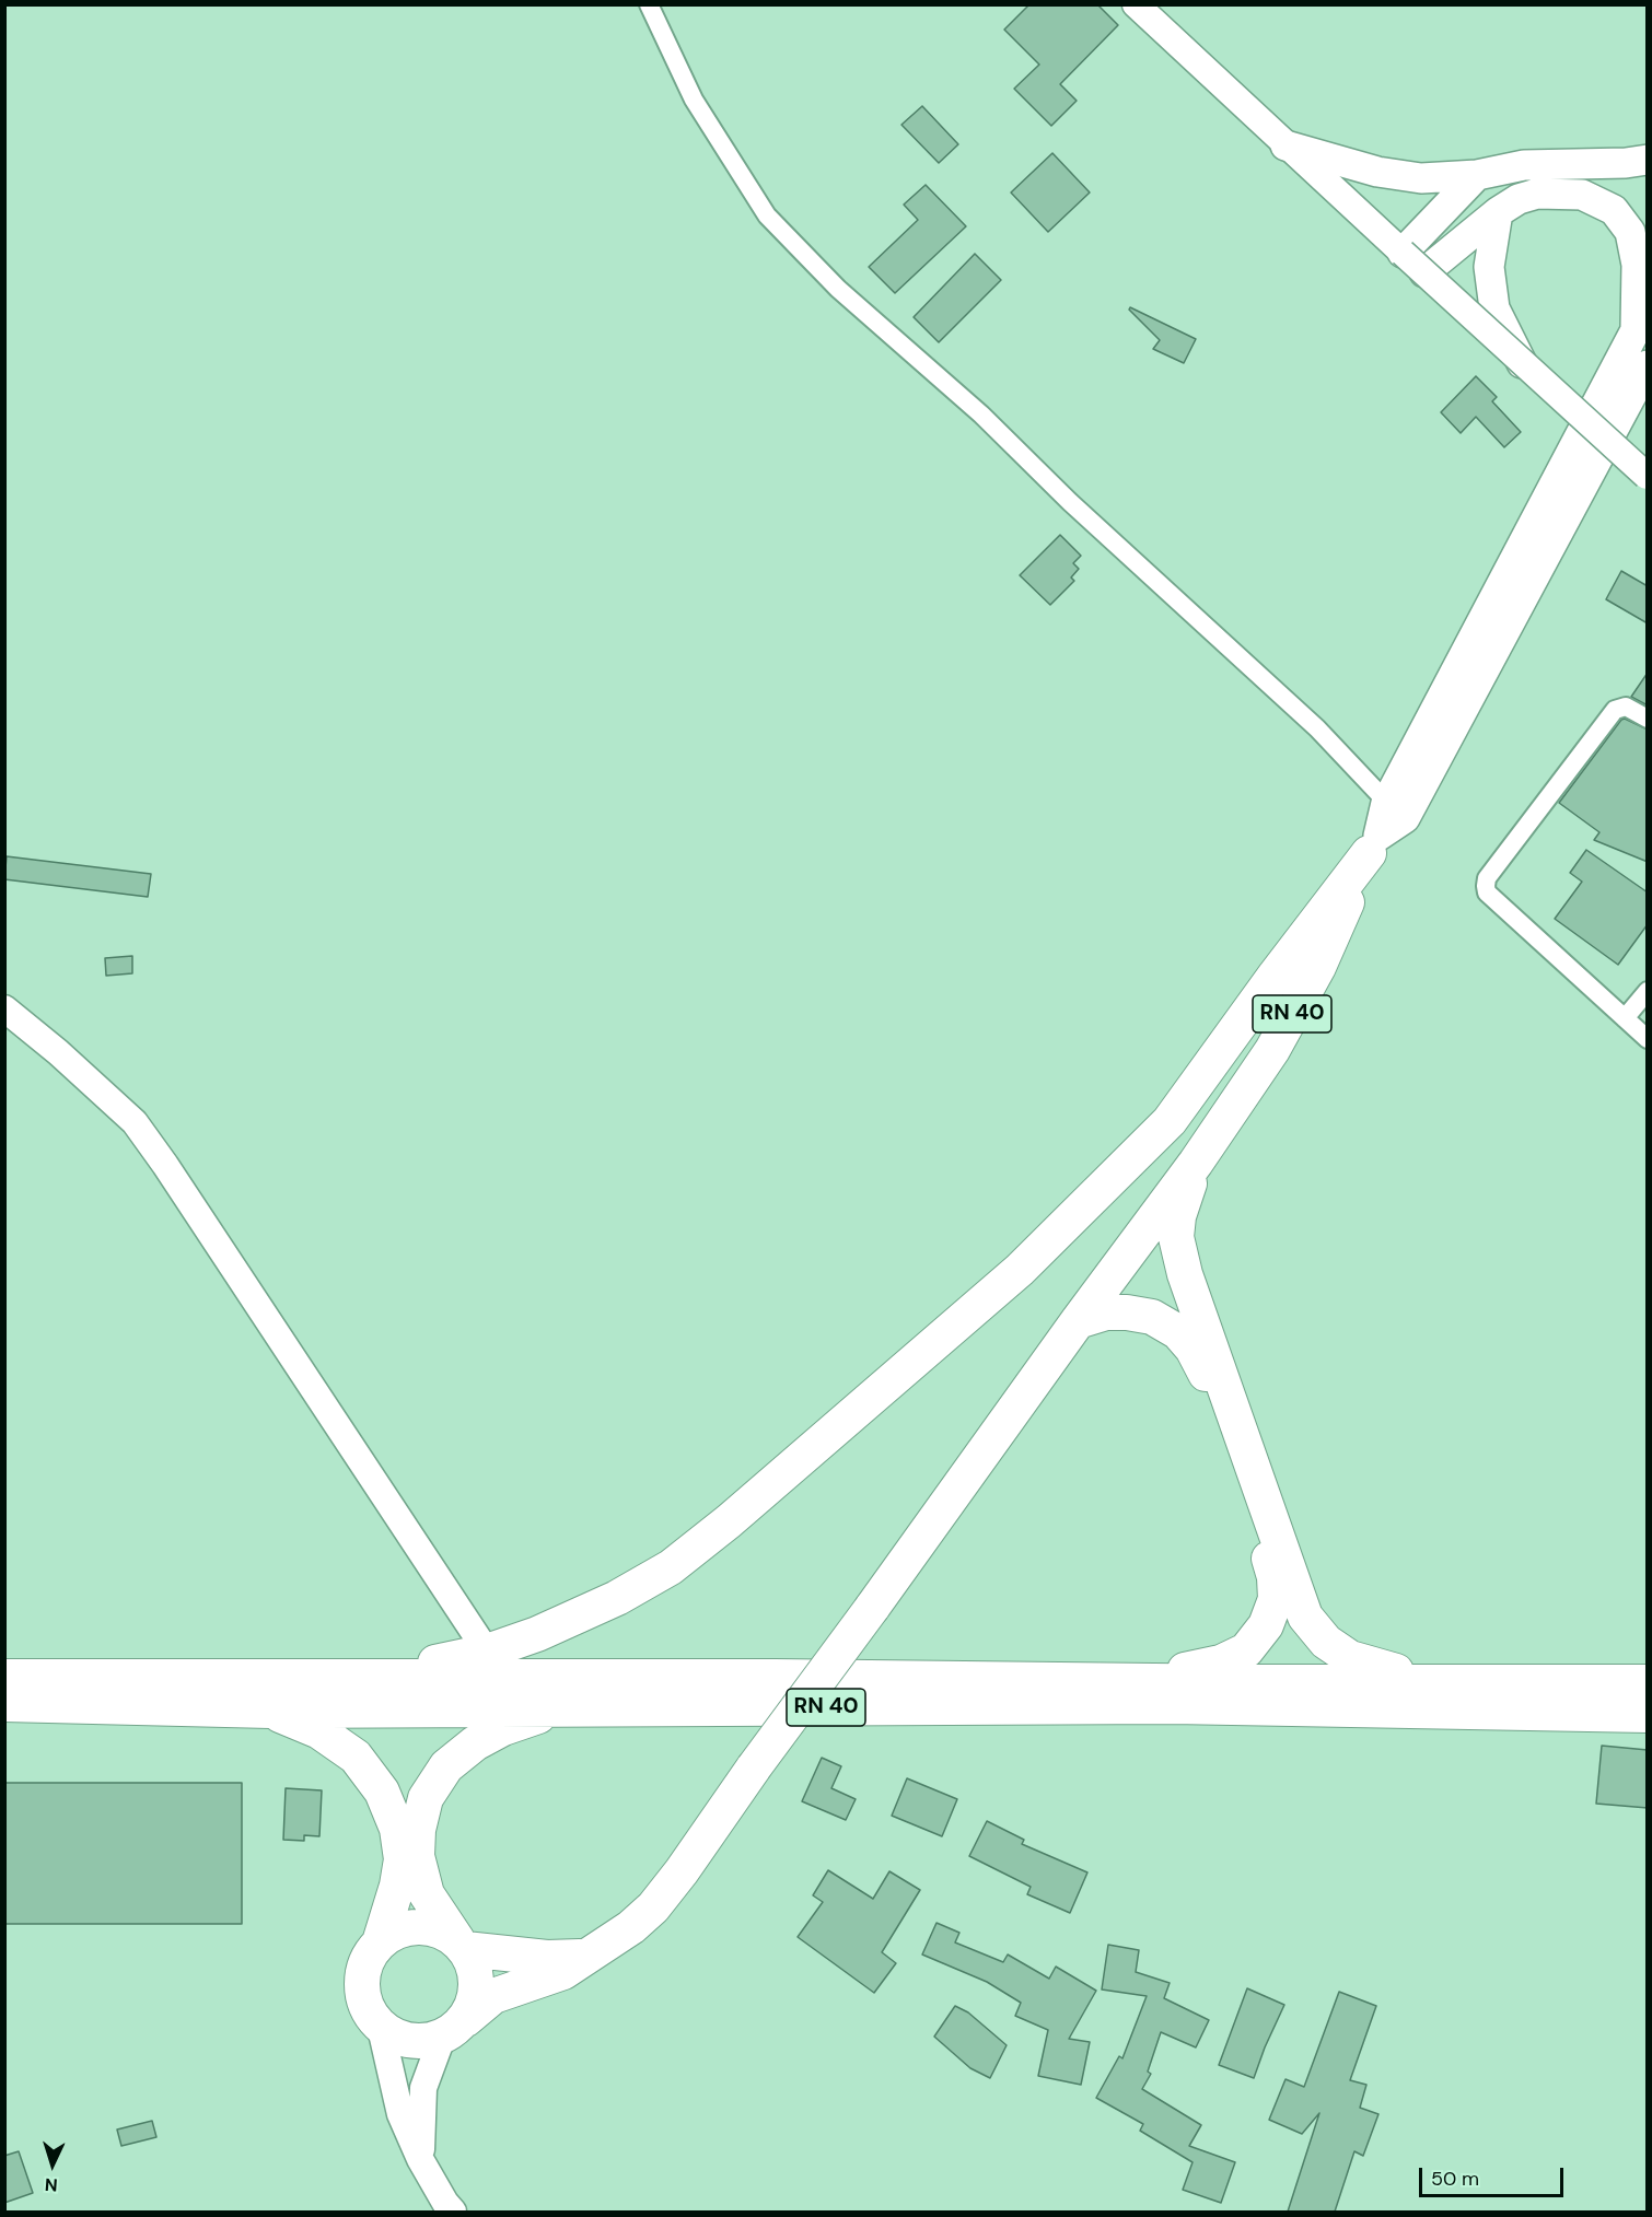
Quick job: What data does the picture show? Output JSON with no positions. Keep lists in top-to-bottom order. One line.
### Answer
{"streets":{"highway":["RN 40"]},"scale_bar":"50 m","north":"bottom"}
